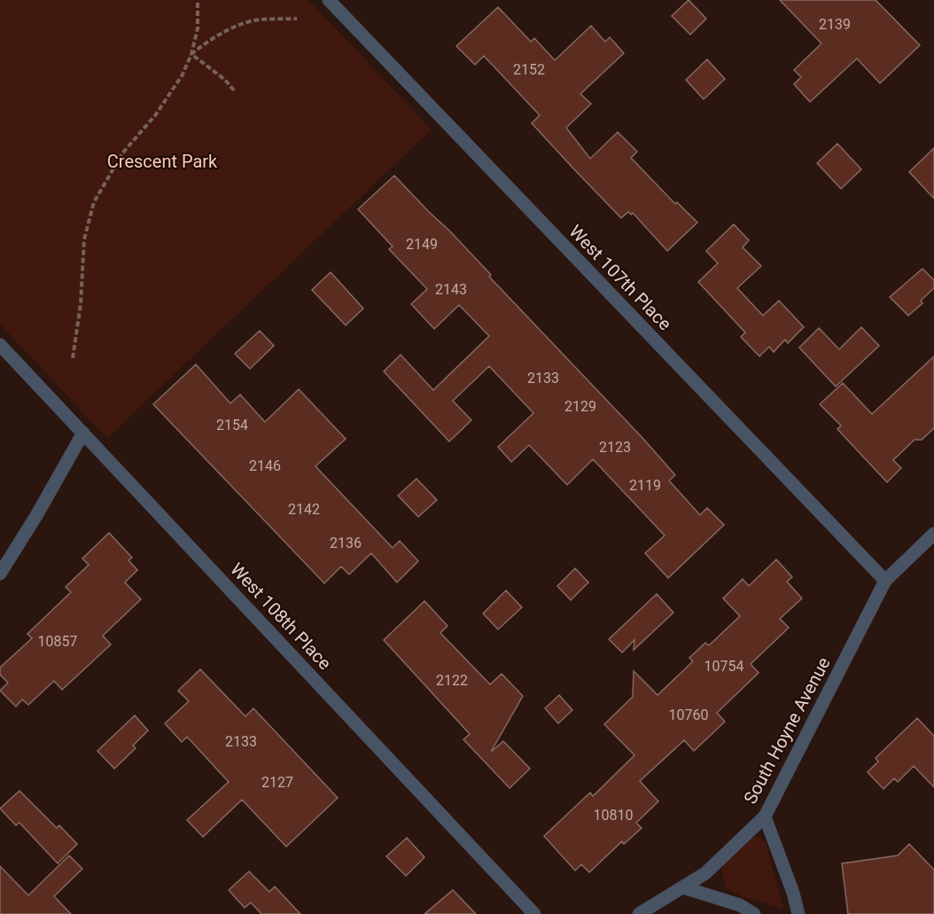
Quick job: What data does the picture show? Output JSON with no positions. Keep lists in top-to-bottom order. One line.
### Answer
{"streets":{"street":["West 107th Place","West 108th Place","South Hoyne Avenue"]},"crossings":[["West 107th Place","South Hoyne Avenue"]],"parks":["Crescent Park"],"house_numbers":["2139","2152","2149","2143","2133","2129","2154","2123","2146","2119","2142","2136","10857","10754","2122","10760","2133","2127","10810"]}
